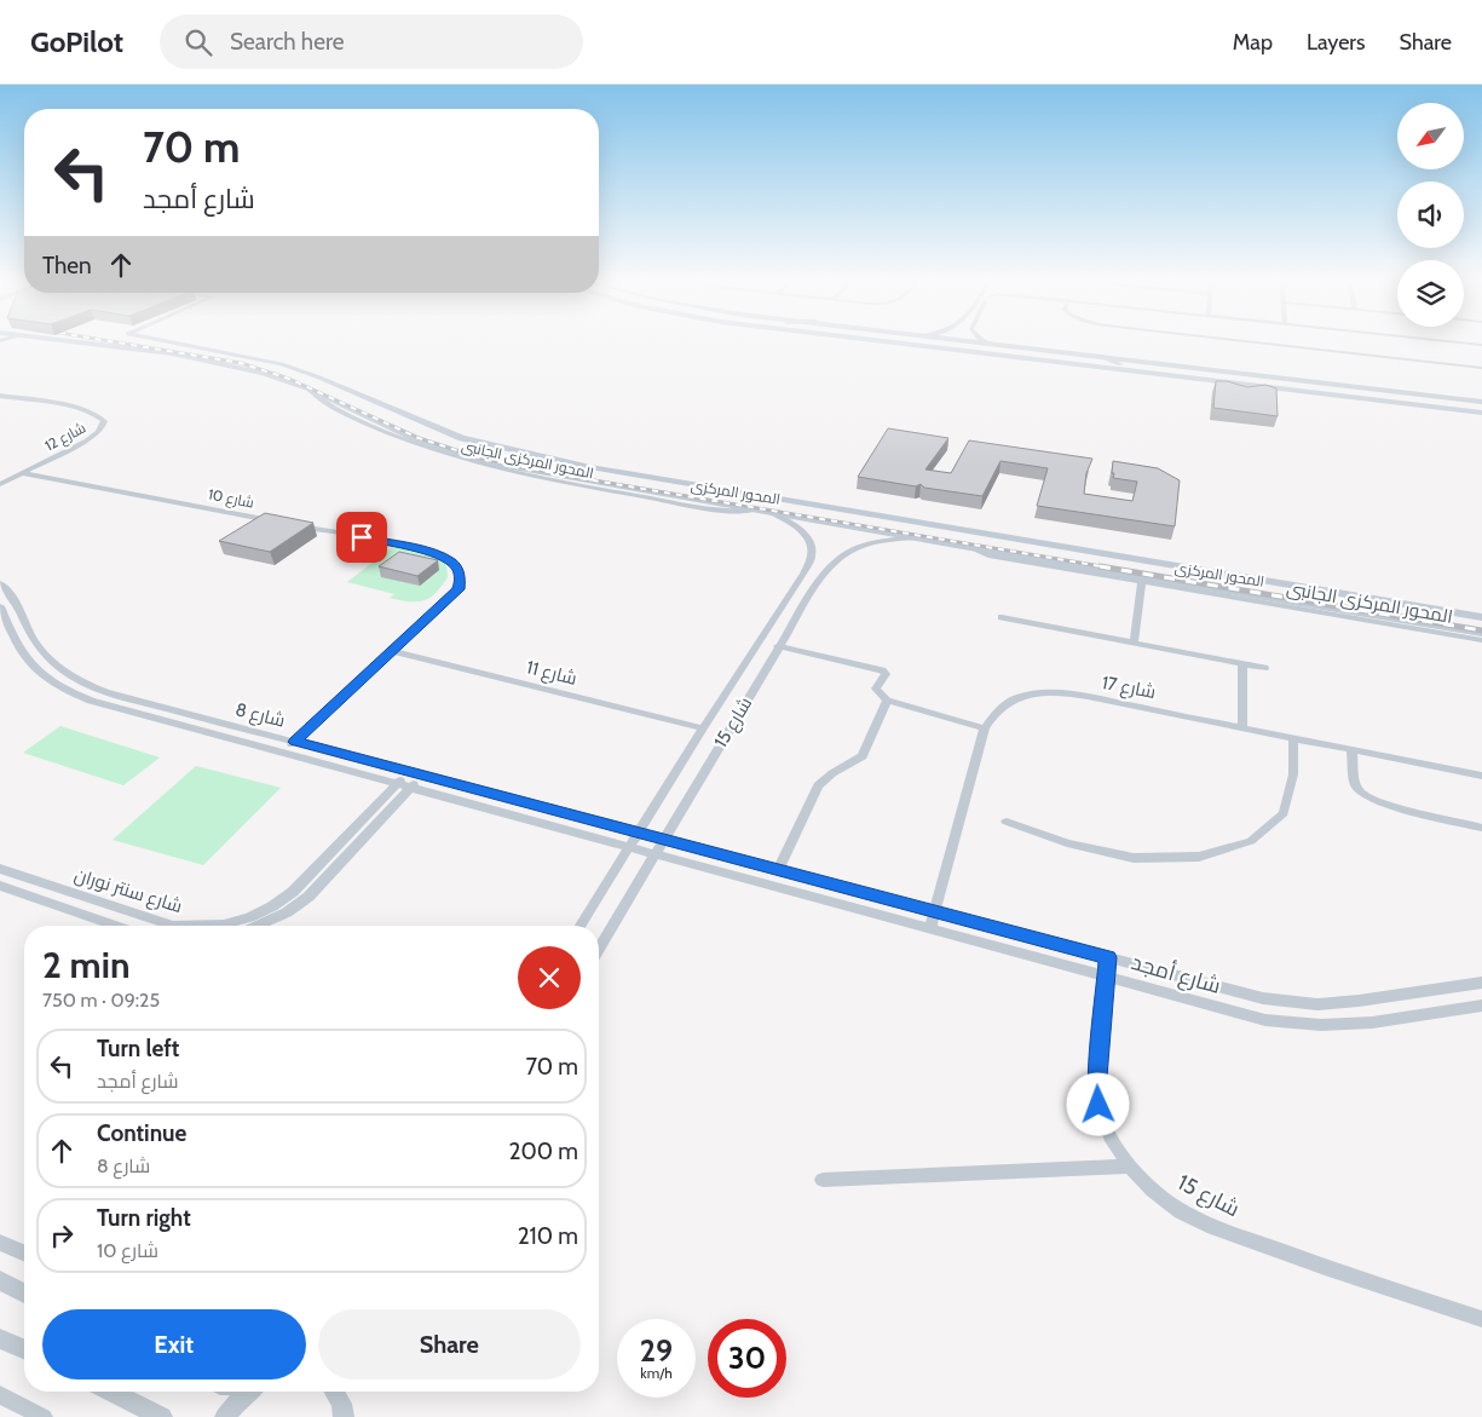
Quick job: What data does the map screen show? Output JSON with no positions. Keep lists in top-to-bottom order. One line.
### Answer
{"streets":{"main road":["المحور المركزى"],"street":["شارع 12","المحور المركزى الجانبى","شارع 10","شارع 11","شارع 17","شارع 8","شارع 15","شارع سنتر نوران","شارع أمجد"]},"crossings":[["شارع 12","شارع 10"],["المحور المركزى الجانبى","المحور المركزى"],["المحور المركزى","شارع 15"],["شارع 11","شارع 15"],["شارع 17","شارع أمجد"],["شارع 8","شارع 15"],["شارع 8","شارع سنتر نوران"],["شارع 8","شارع أمجد"],["شارع 15","شارع أمجد"]],"north":"bottom left","page":{"header":"GoPilot","search":"Search here","nav":["Map","Layers","Share"],"turn":["70 m","شارع أمجد"],"then":"Then","heading":["2 min","750 m · 09:25"],"list":[{"name":"Turn left","note":"شارع أمجد","value":"70 m"},{"name":"Continue","note":"شارع 8","value":"200 m"},{"name":"Turn right","note":"شارع 10","value":"210 m"}],"buttons":["Exit","Share"],"speed":"29 km/h","limit":"30"}}
